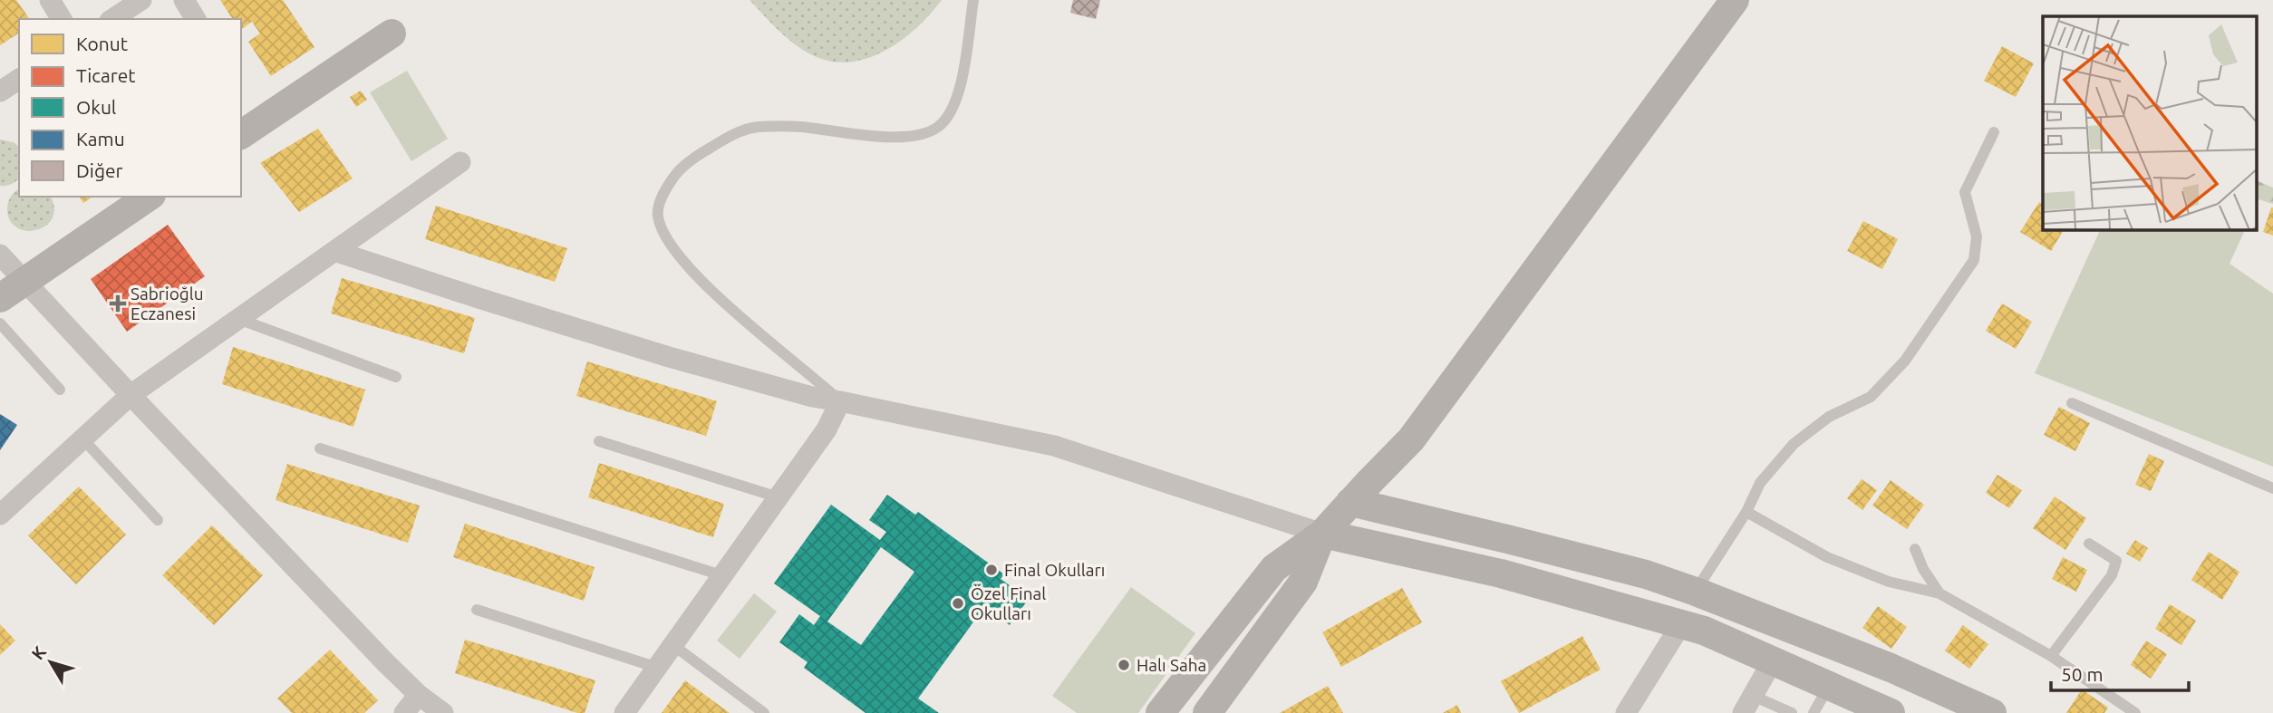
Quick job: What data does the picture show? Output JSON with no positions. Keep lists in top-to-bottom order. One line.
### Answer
{"places":{"health":["Sabrioğlu Eczanesi"],"other":["Final Okulları","Özel Final Okulları","Halı Saha"]},"legend":["Konut","Ticaret","Okul","Kamu","Diğer"],"scale_bar":"50 m","north":"top left"}
